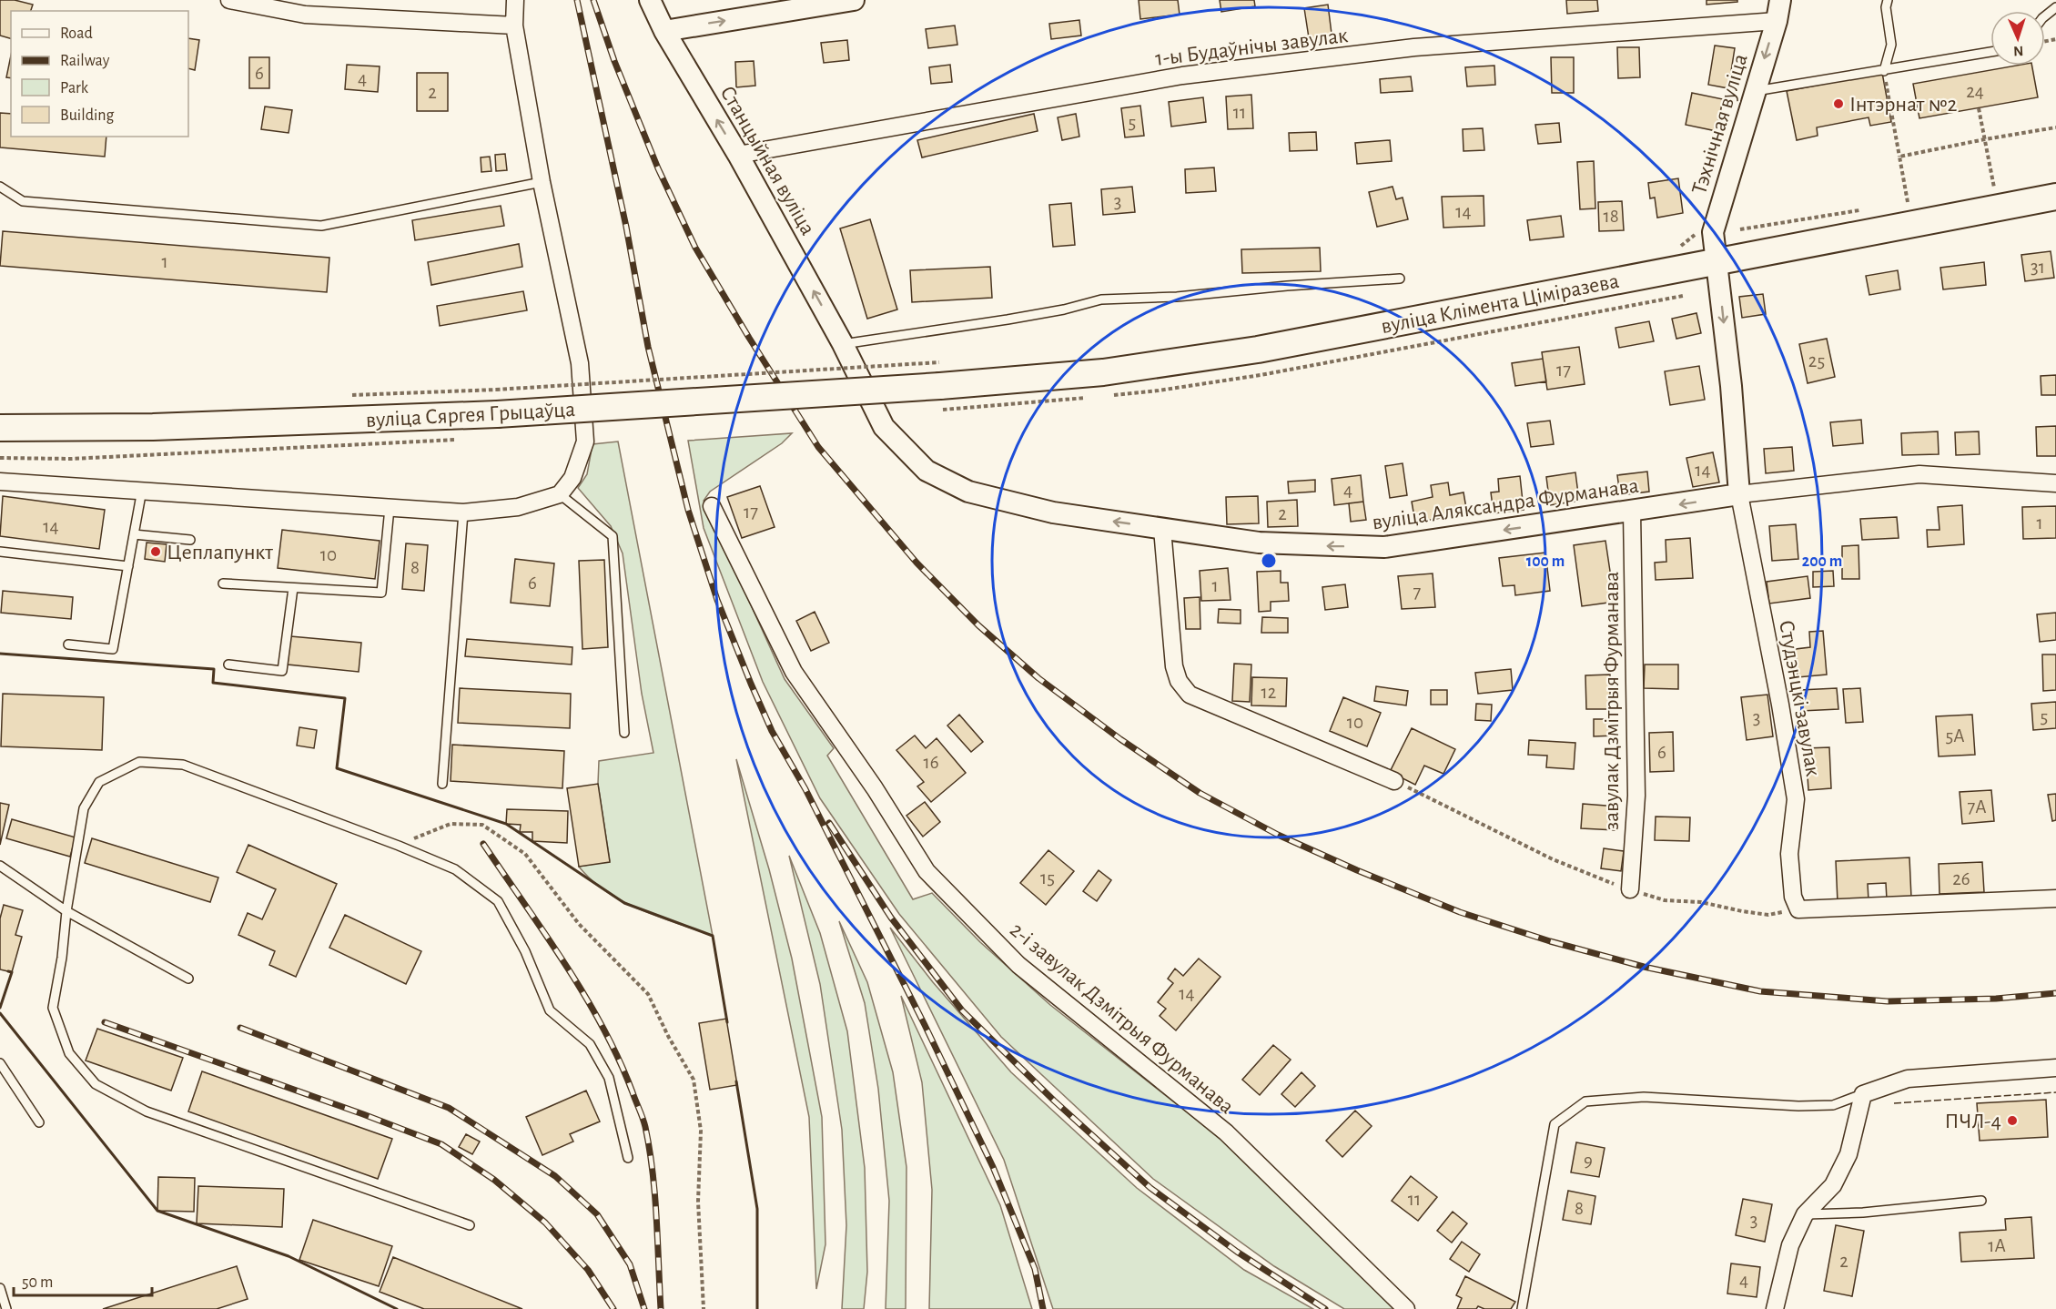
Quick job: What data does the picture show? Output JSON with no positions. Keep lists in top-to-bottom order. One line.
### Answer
{"streets":{"main road":["вуліца Клімента Ціміразева","вуліца Сяргея Грыцаўца"],"street":["1-ы Будаўнічы завулак","Тэхнічная вуліца","Станцыйная вуліца","вуліца Аляксандра Фурманава","Студэнцкі завулак","завулак Дзмітрыя Фурманава","2-і завулак Дзмітрыя Фурманава"]},"crossings":[["1-ы Будаўнічы завулак","Тэхнічная вуліца"],["1-ы Будаўнічы завулак","Станцыйная вуліца"],["Тэхнічная вуліца","вуліца Клімента Ціміразева"],["Тэхнічная вуліца","вуліца Аляксандра Фурманава"],["Тэхнічная вуліца","Студэнцкі завулак"],["Станцыйная вуліца","вуліца Аляксандра Фурманава"],["вуліца Клімента Ціміразева","вуліца Сяргея Грыцаўца"],["вуліца Аляксандра Фурманава","Студэнцкі завулак"],["вуліца Аляксандра Фурманава","завулак Дзмітрыя Фурманава"]],"one_way":["Тэхнічная вуліца","Станцыйная вуліца","вуліца Аляксандра Фурманава"],"places":["Інтэрнат №2","Цеплапункт","ПЧЛ-4"],"house_numbers":["6","4","24","2","11","5","3","14","18","1","31","25","17","14","4","17","2","1","14","10","8","6","1","7","12","5","3","10","5А","6","16","7А","15","26","14","9","11","8","3","1А","2","4"],"legend":["Road","Railway","Park","Building"],"scale_bar":"50 m","north":"bottom","rings":["100 m","200 m"]}
